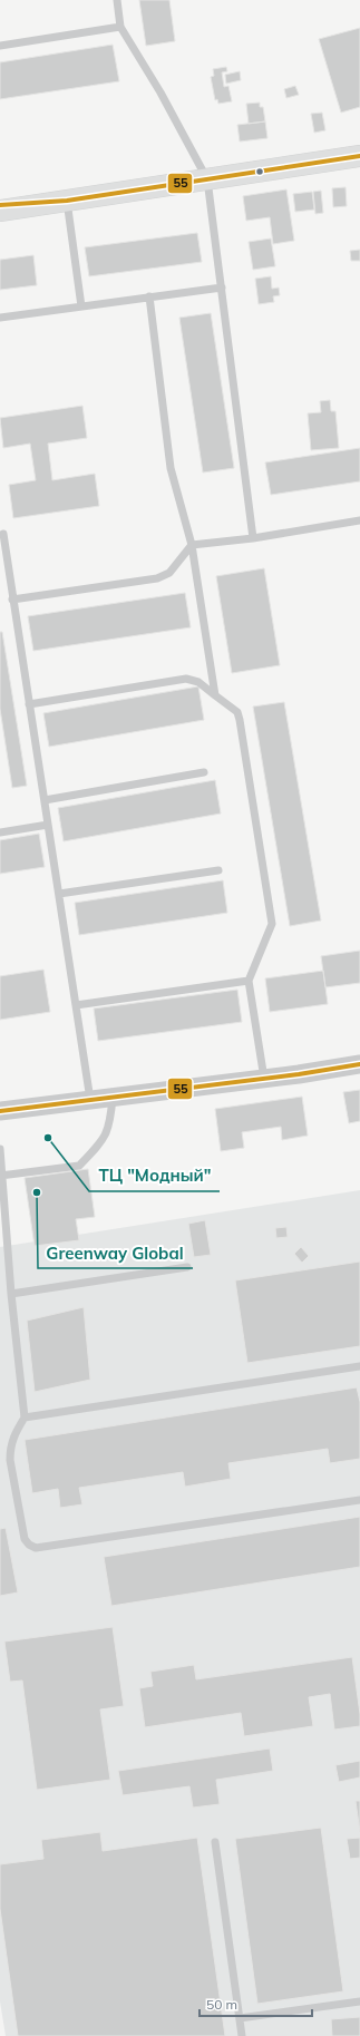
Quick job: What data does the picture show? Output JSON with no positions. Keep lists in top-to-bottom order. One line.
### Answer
{"places":["ТЦ \"Модный\"","Greenway Global"],"lines":["transit line 55"],"scale_bar":"50 m"}
